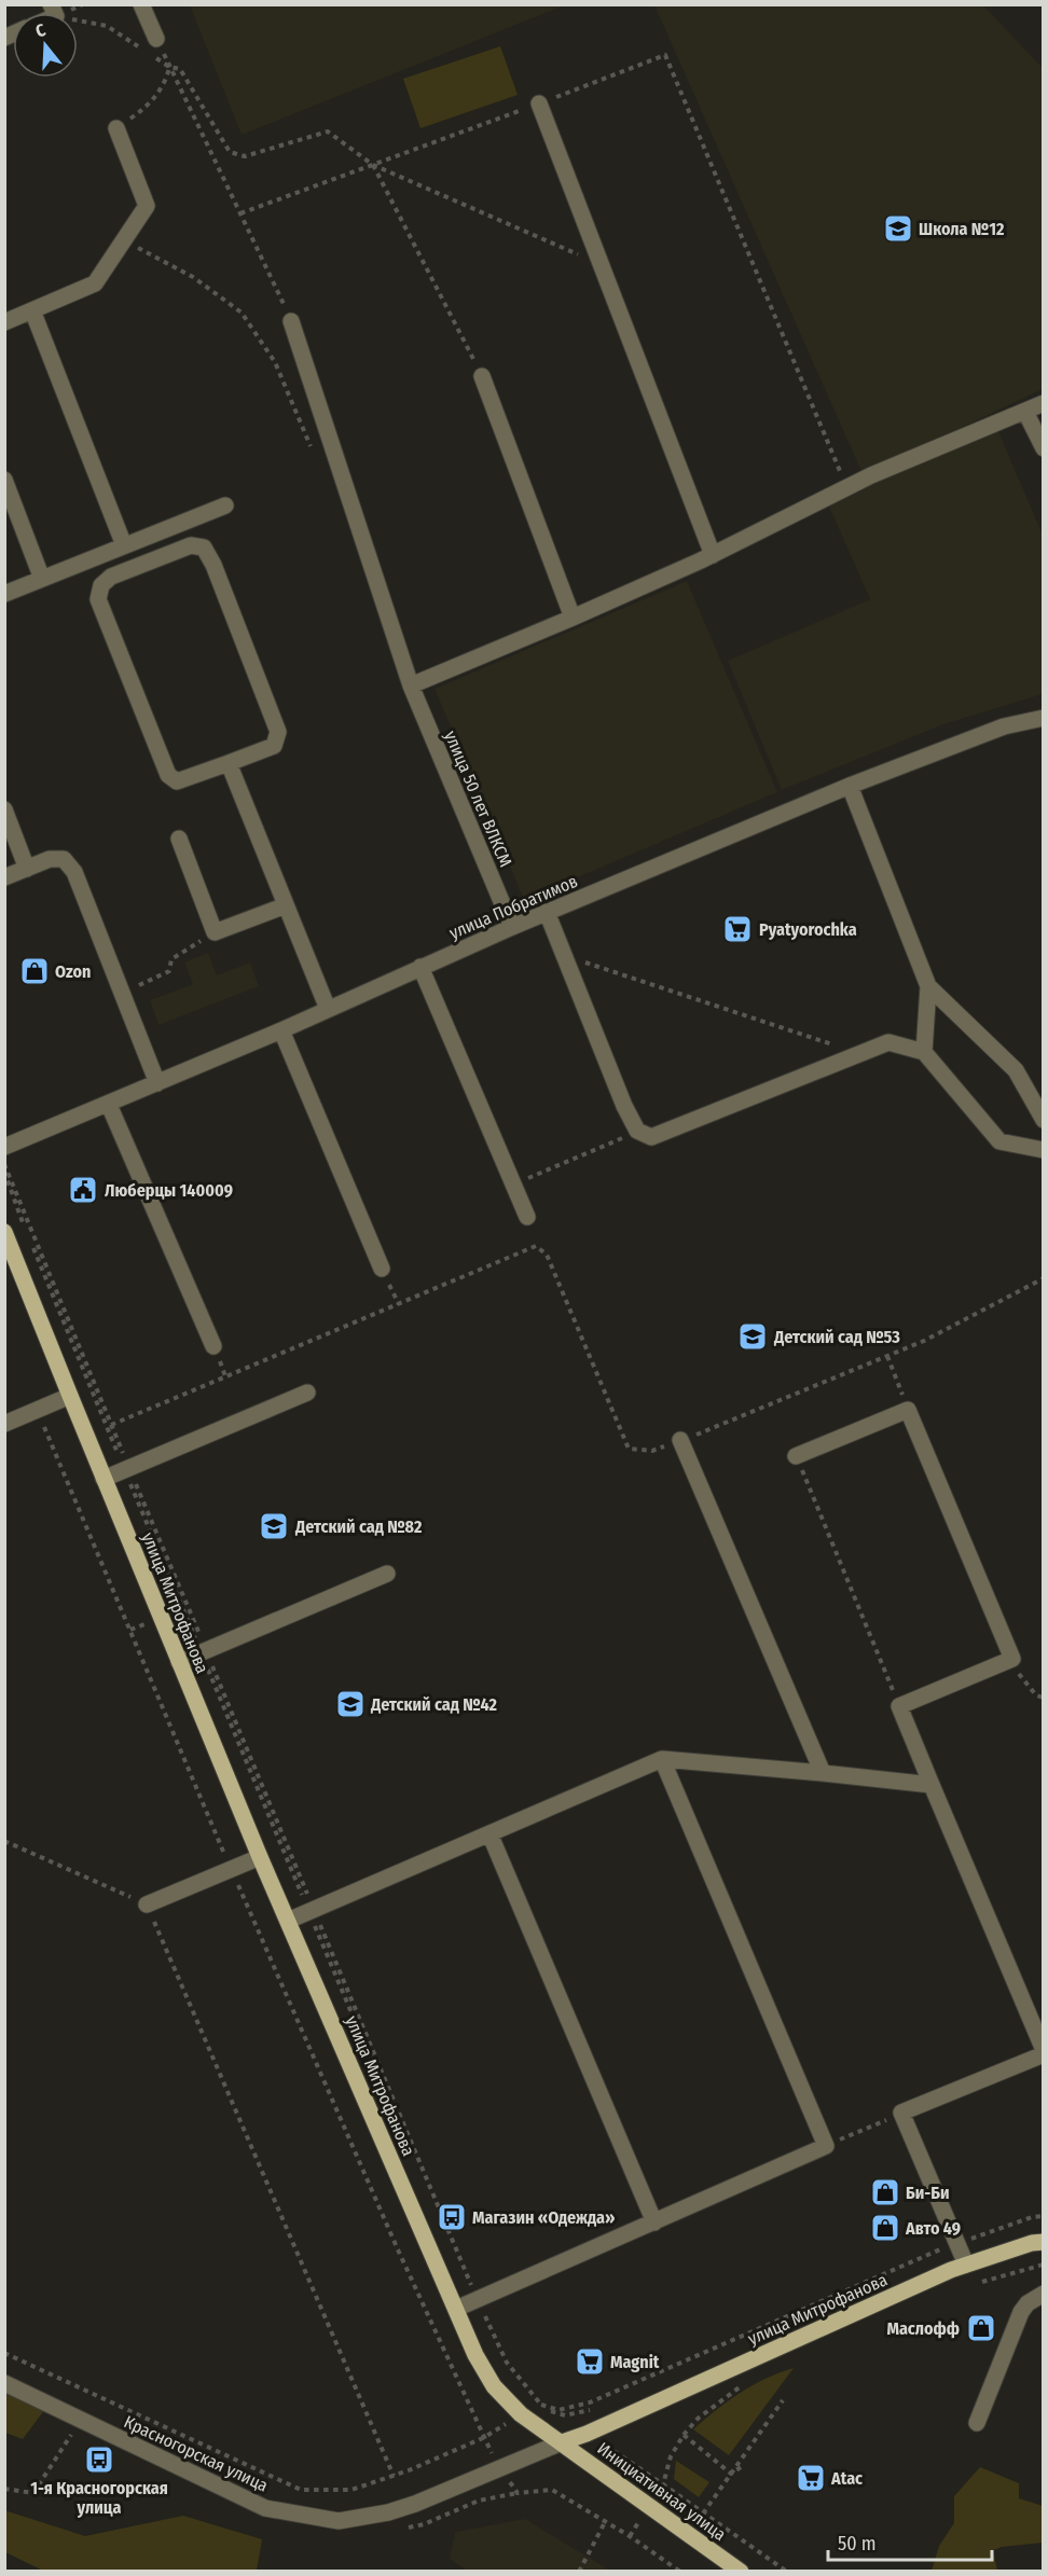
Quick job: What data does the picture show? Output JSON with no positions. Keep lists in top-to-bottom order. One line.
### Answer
{"streets":{"main road":["улица Митрофанова","Инициативная улица"],"street":["улица 50 лет ВЛКСМ","улица Побратимов","Красногорская улица"]},"crossings":[["улица 50 лет ВЛКСМ","улица Побратимов"],["улица Митрофанова","Красногорская улица"],["улица Митрофанова","Инициативная улица"],["Красногорская улица","Инициативная улица"]],"places":{"school or university":["Школа №12","Детский сад №53","Детский сад №82","Детский сад №42"],"supermarket":["Pyatyorochka","Magnit","Atac"],"shop":["Ozon","Би-Би","Авто 49","Маслофф"],"public building":["Люберцы 140009"],"bus stop":["Магазин «Одежда»","1-я Красногорская улица"]},"scale_bar":"50 m","north":"top"}
